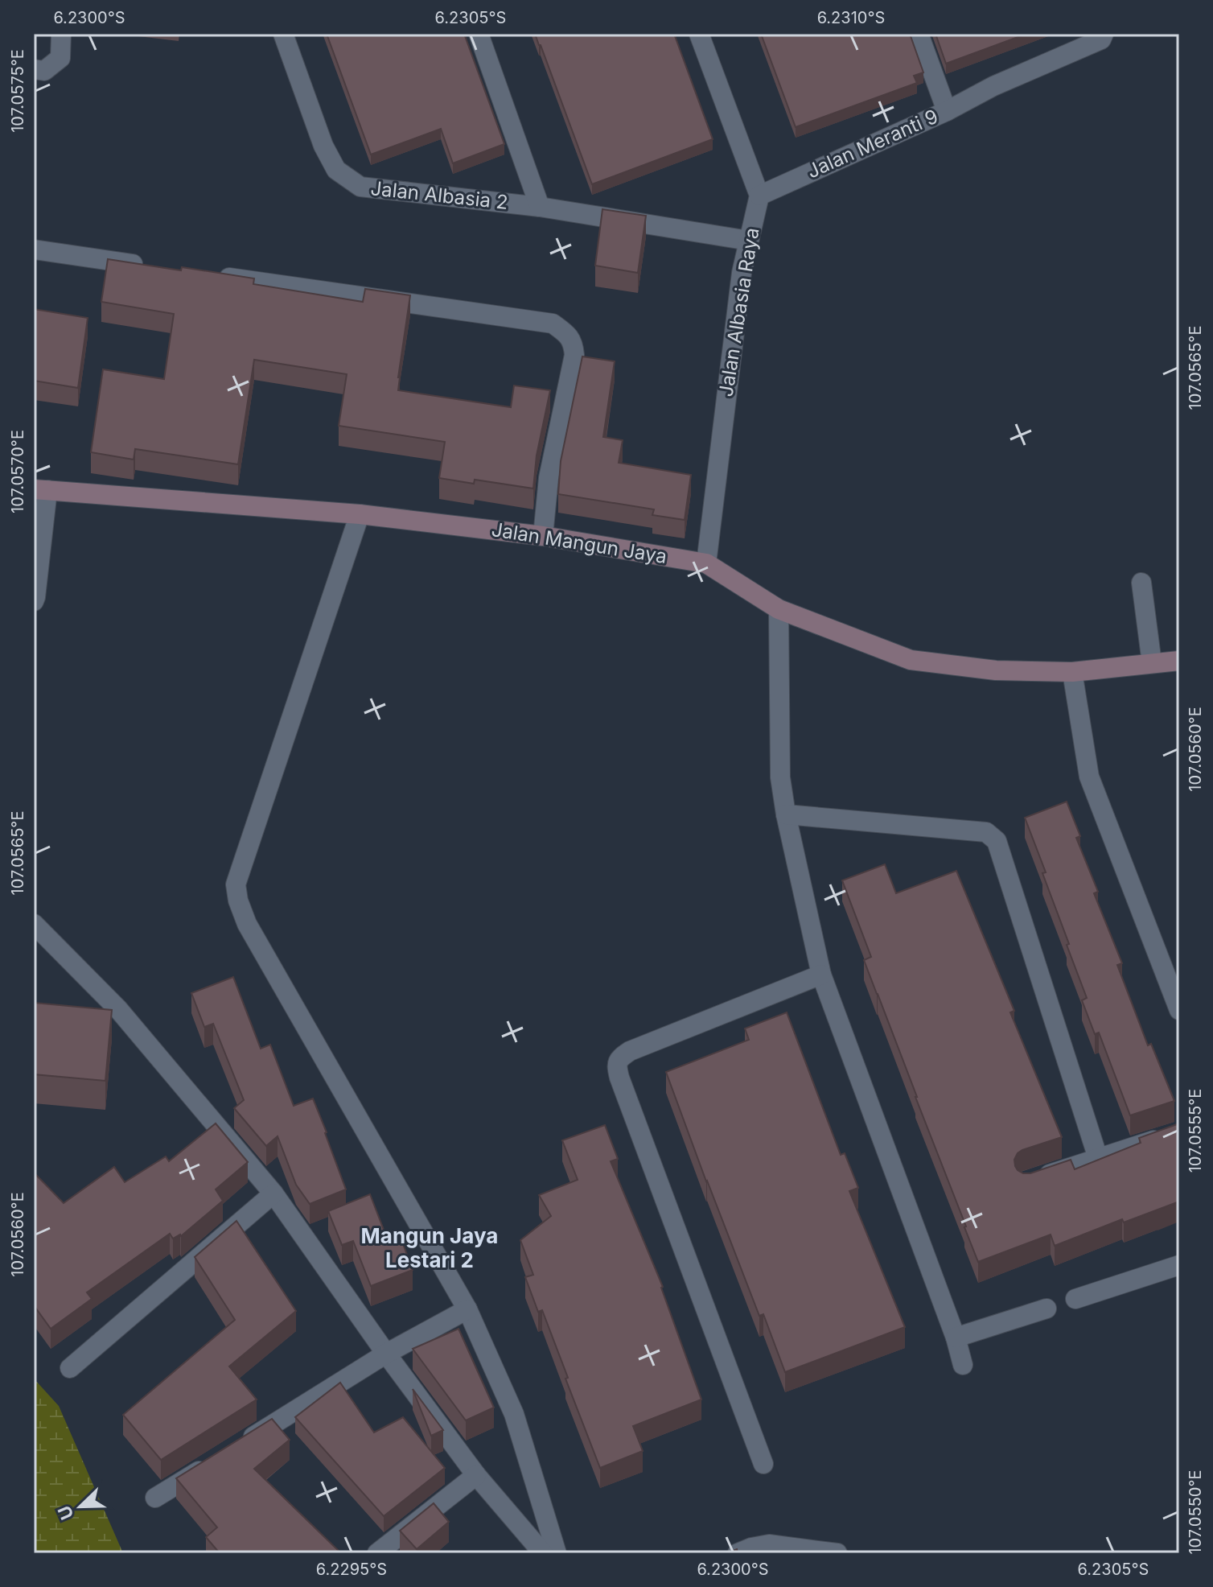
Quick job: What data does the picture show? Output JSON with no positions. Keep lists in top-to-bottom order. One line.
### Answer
{"streets":{"street":["Jalan Meranti 9","Jalan Albasia 2","Jalan Albasia Raya","Jalan Mangun Jaya"]},"crossings":[["Jalan Meranti 9","Jalan Albasia Raya"],["Jalan Albasia 2","Jalan Albasia Raya"],["Jalan Albasia Raya","Jalan Mangun Jaya"]],"districts":["Mangun Jaya Lestari 2"],"north":"bottom left","coordinates":["6.2300°S","6.2305°S","6.2310°S","107.0575°E","107.0565°E","107.0570°E","107.0560°E","107.0555°E","107.0550°E","6.2295°S"]}
